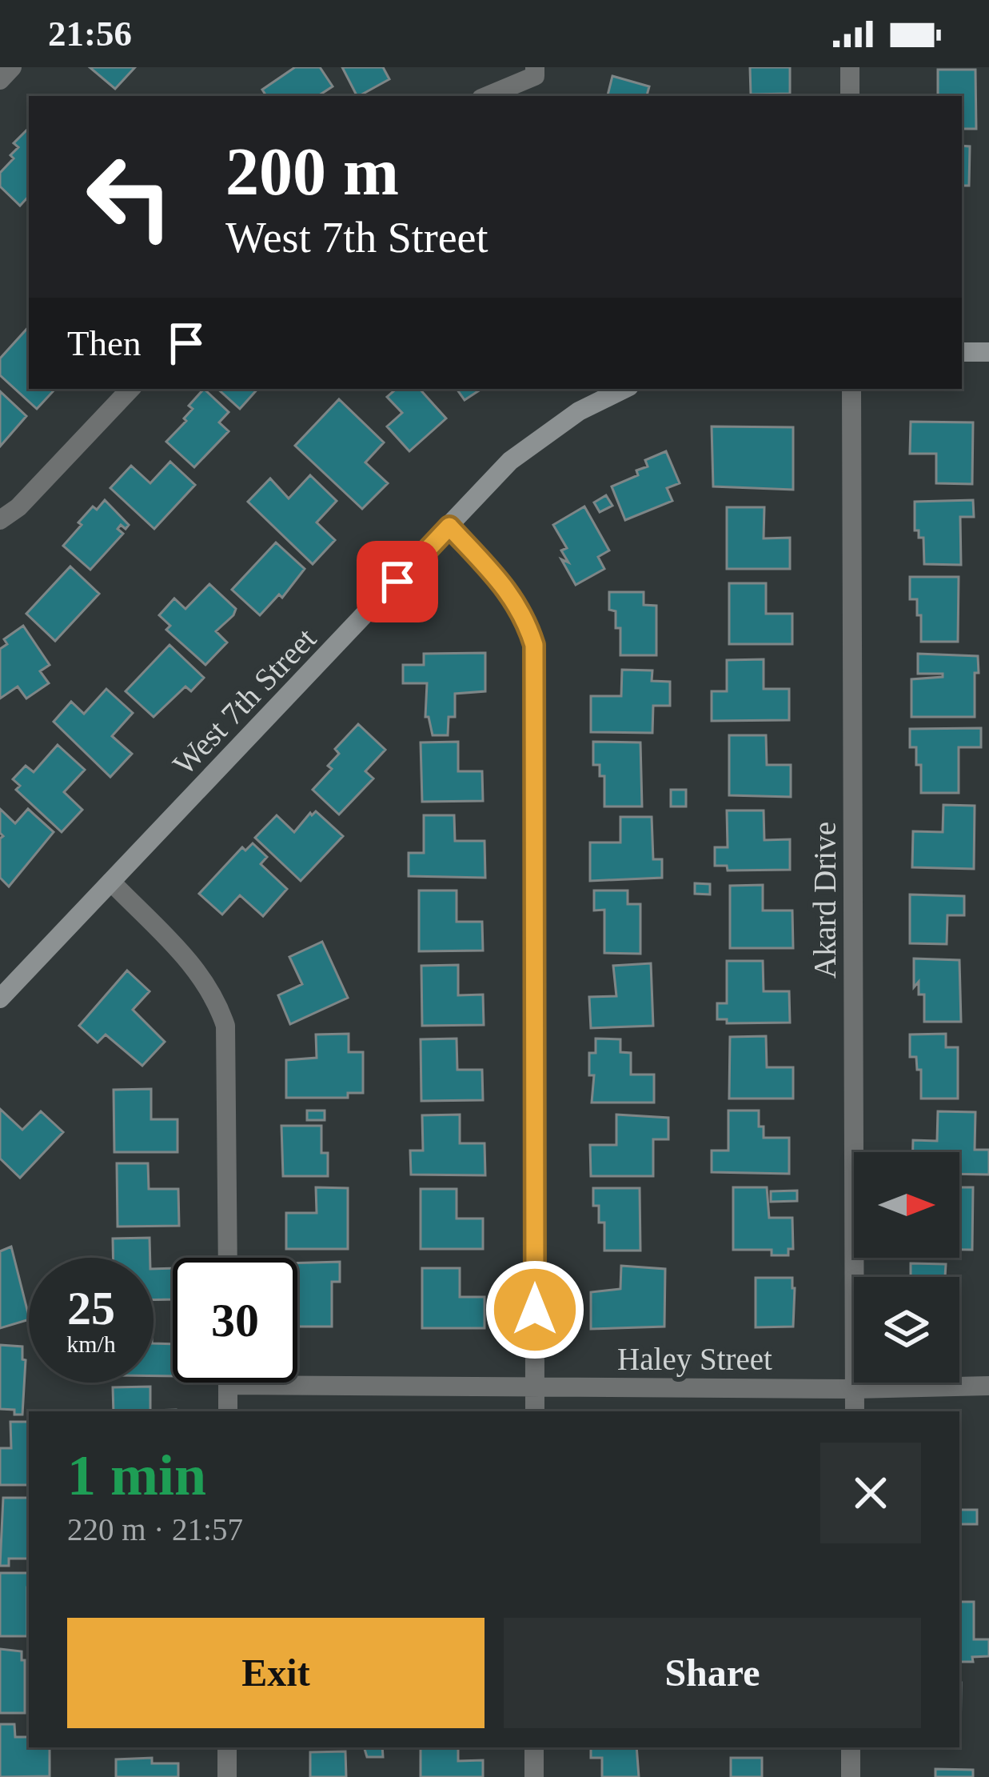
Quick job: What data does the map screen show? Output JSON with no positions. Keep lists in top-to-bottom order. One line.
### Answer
{"streets":{"main road":["West 7th Street"],"street":["Akard Drive","Haley Street"]},"crossings":[["Akard Drive","Haley Street"]],"north":"right","page":{"status":"21:56","turn":["200 m","West 7th Street"],"then":"Then","speed":"25 km/h","limit":"30","heading":["1 min","220 m · 21:57"],"buttons":["Exit","Share"]}}
